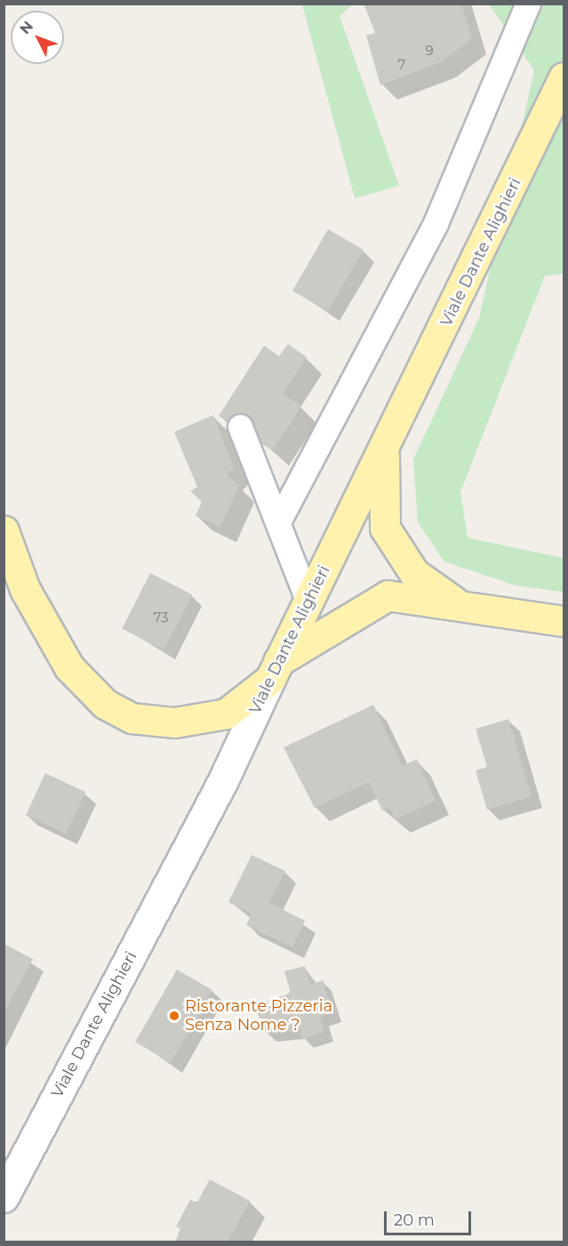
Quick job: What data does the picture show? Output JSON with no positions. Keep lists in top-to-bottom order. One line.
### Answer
{"streets":{"main road":["Viale Dante Alighieri"]},"places":["Ristorante Pizzeria Senza Nome ?"],"house_numbers":["9","7","73"],"scale_bar":"20 m","north":"top left"}
